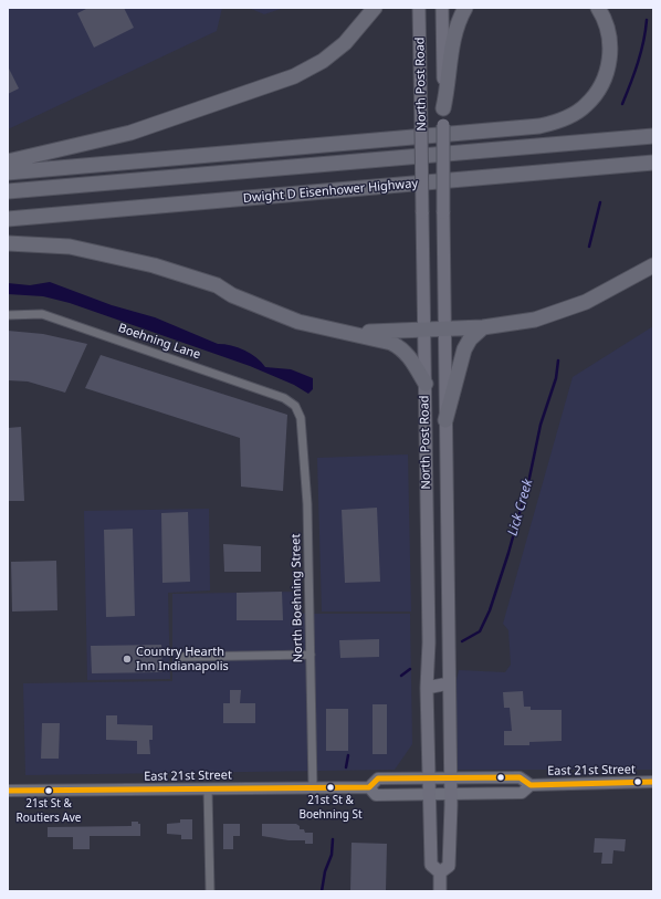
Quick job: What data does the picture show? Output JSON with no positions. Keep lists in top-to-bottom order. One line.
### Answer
{"streets":{"highway":["Dwight D Eisenhower Highway"],"main road":["North Post Road","East 21st Street"],"street":["Boehning Lane","North Boehning Street"]},"crossings":[["North Post Road","East 21st Street"],["Boehning Lane","North Boehning Street"],["North Boehning Street","East 21st Street"]],"water":["Lick Creek"],"places":["Country Hearth Inn Indianapolis","21st St & Boehning St","21st St & Routiers Ave"]}
